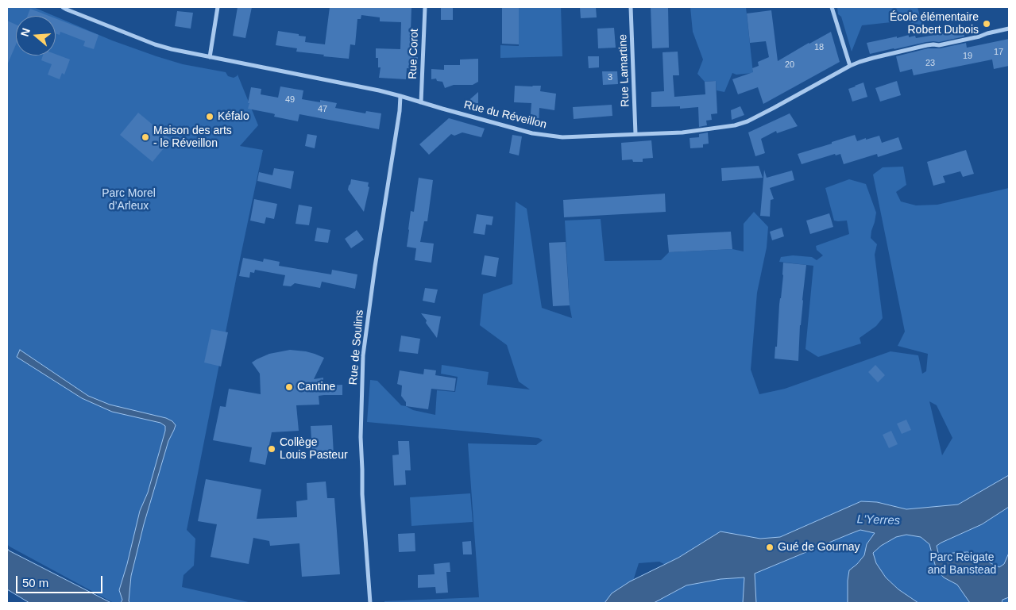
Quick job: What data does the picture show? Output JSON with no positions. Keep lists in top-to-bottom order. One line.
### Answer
{"streets":{"street":["Rue Corot","Rue Lamartine","Rue du Réveillon","Rue de Soulins"]},"crossings":[["Rue Corot","Rue du Réveillon"],["Rue Lamartine","Rue du Réveillon"],["Rue du Réveillon","Rue de Soulins"]],"water":["L'Yerres"],"parks":["Parc Morel d’Arleux","Parc Reigate and Banstead"],"places":["École élémentaire Robert Dubois","Kéfalo","Maison des arts - le Réveillon","Cantine","Collège Louis Pasteur","Gué de Gournay"],"house_numbers":["18","17","19","23","20","3","49","47"],"scale_bar":"50 m","north":"left"}
